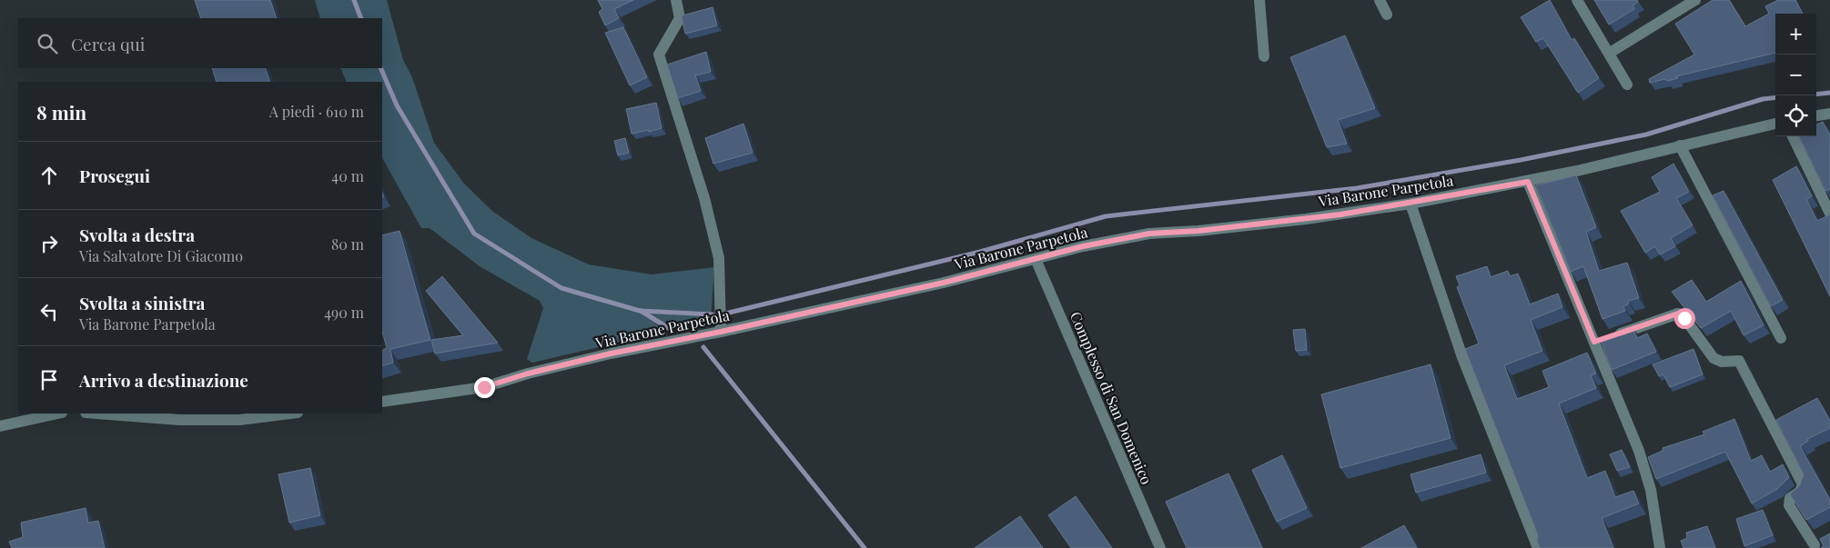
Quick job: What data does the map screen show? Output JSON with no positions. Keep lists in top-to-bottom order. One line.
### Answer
{"streets":{"street":["Via Barone Parpetola","Complesso di San Domenico"]},"crossings":[["Via Barone Parpetola","Complesso di San Domenico"]],"page":{"map_buttons":["+","−"],"search":"Cerca qui","heading":["8 min","A piedi · 610 m"],"list":[["Prosegui","40 m"],["Svolta a destra","Via Salvatore Di Giacomo","80 m"],["Svolta a sinistra","Via Barone Parpetola","490 m"],"Arrivo a destinazione"]}}
